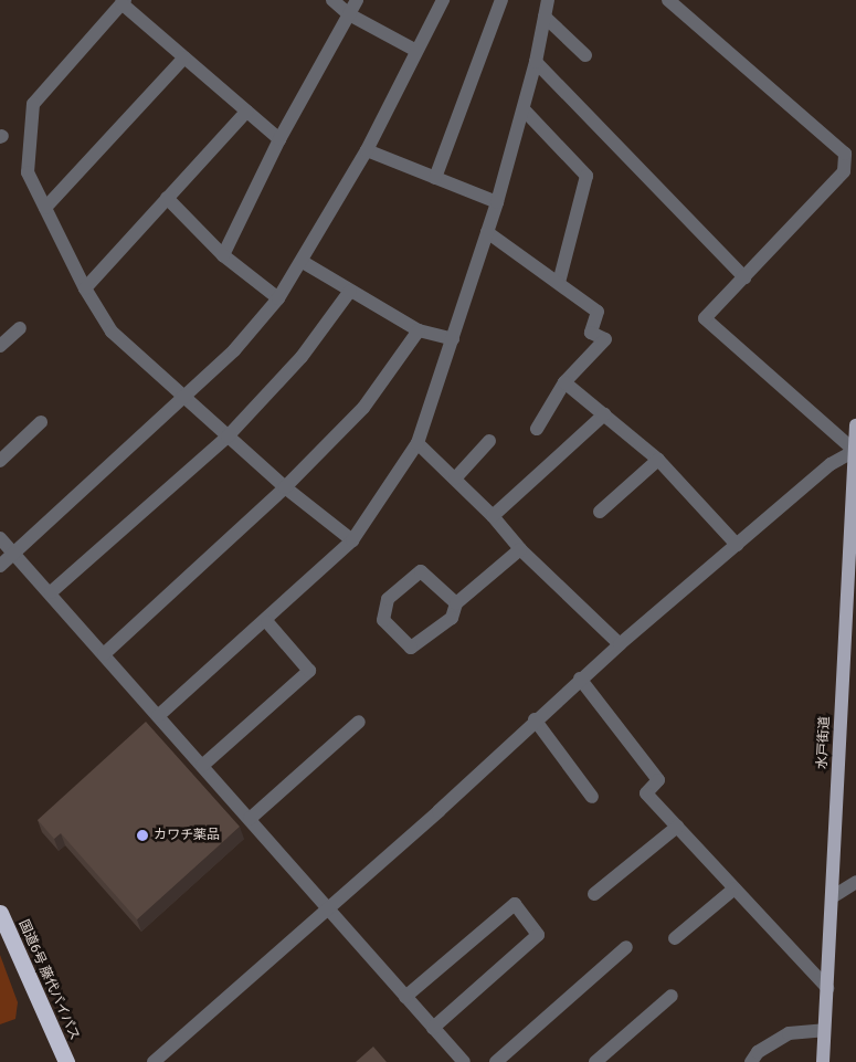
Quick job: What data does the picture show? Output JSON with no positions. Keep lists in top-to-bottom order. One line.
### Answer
{"streets":{"highway":["国道6号 藤代バイパス"],"main road":["水戸街道"]},"places":["カワチ薬品"]}
